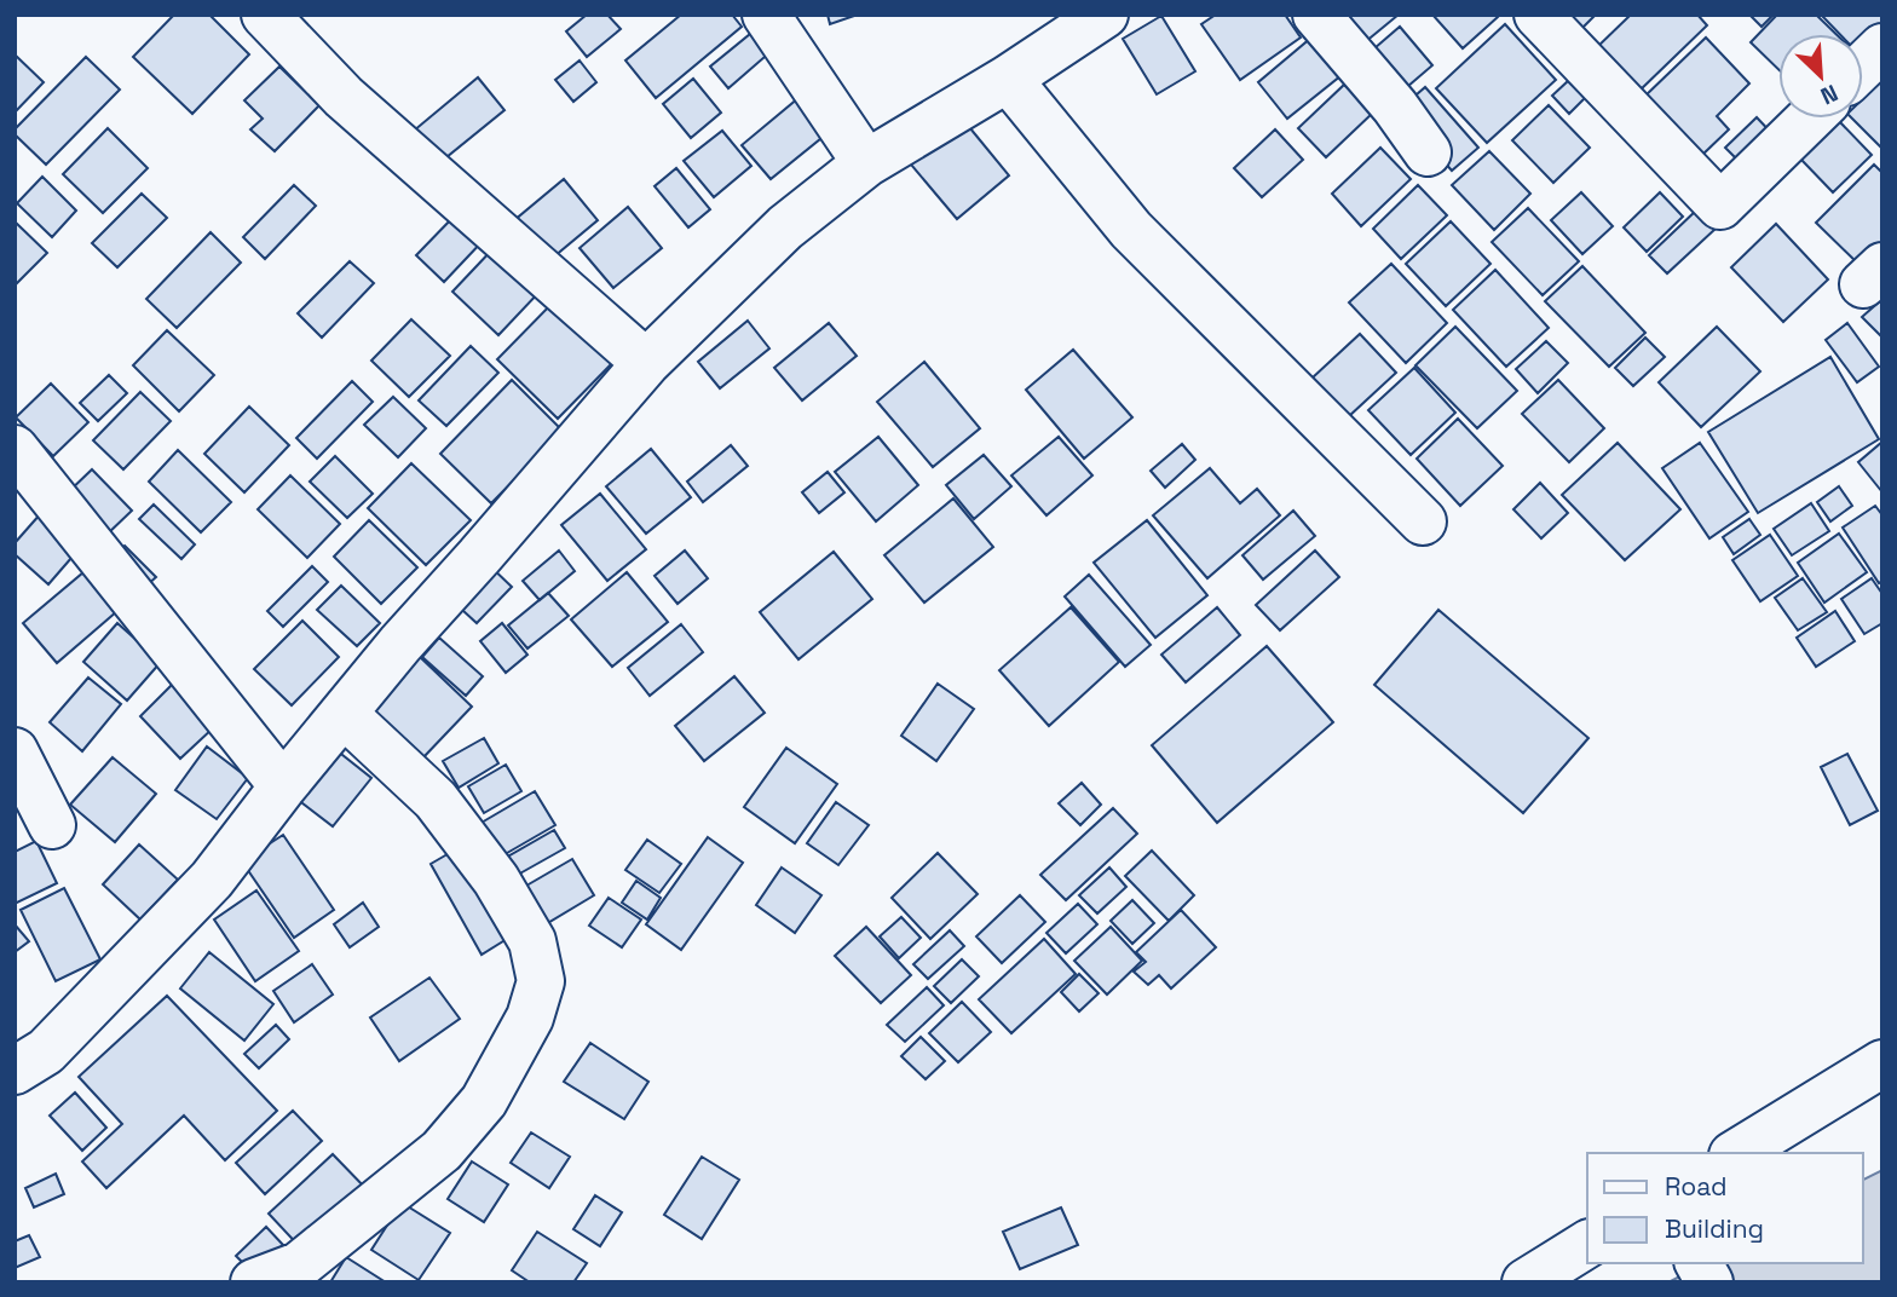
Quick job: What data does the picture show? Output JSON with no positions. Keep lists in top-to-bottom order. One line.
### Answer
{"legend":["Road","Building"],"north":"bottom right"}
